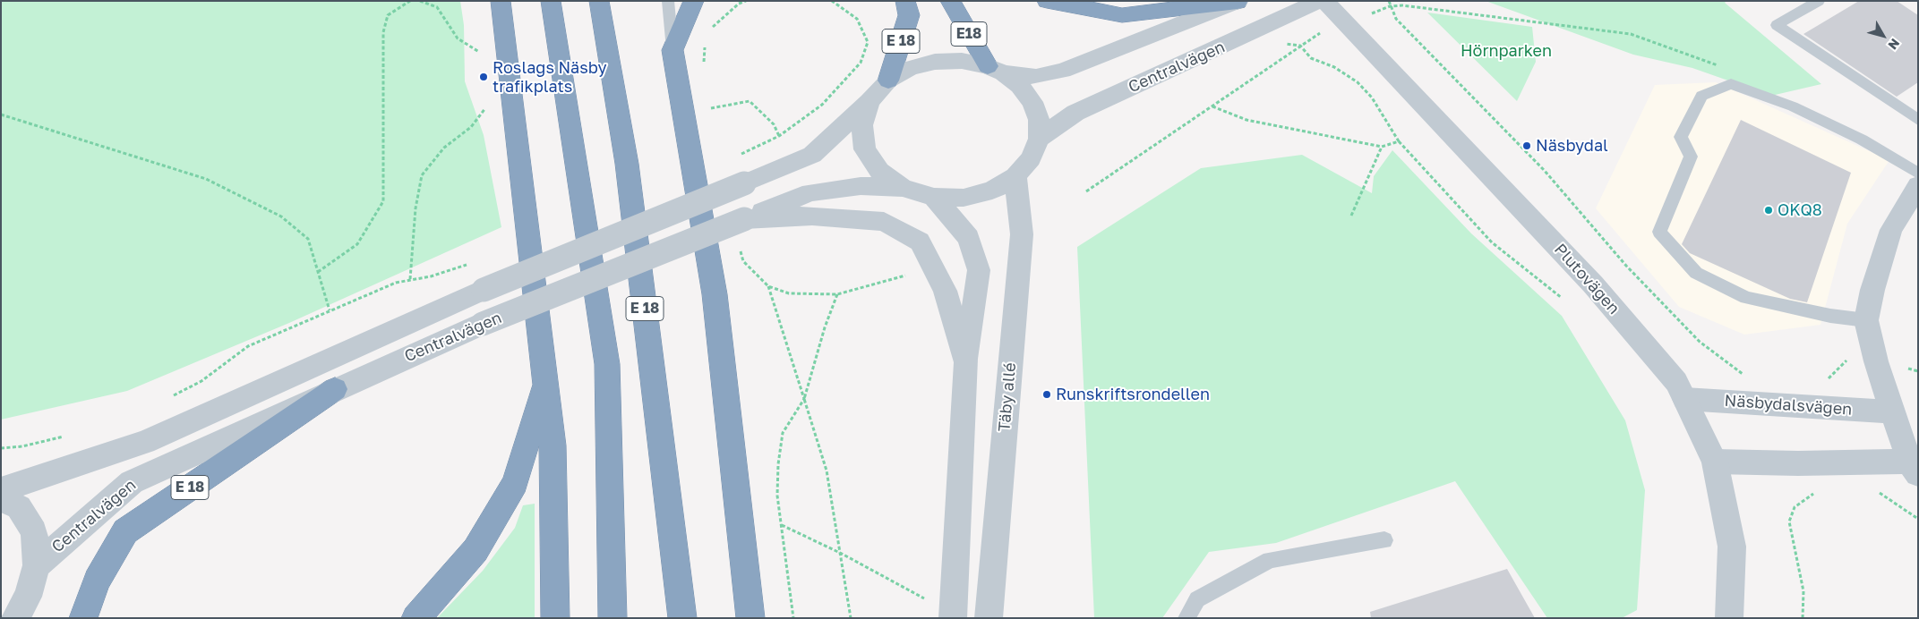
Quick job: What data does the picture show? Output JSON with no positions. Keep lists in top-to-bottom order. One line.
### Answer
{"streets":{"highway":["E18","E 18"],"street":["Centralvägen","Plutovägen","Täby allé","Näsbydalsvägen"]},"crossings":[["E18","E 18"],["E18","Centralvägen"],["E18","Täby allé"],["E 18","Centralvägen"],["E 18","Täby allé"],["Centralvägen","Täby allé"],["Plutovägen","Näsbydalsvägen"]],"parks":["Hörnparken"],"places":["Roslags Näsby trafikplats","Näsbydal","OKQ8","Runskriftsrondellen"],"north":"bottom right"}
